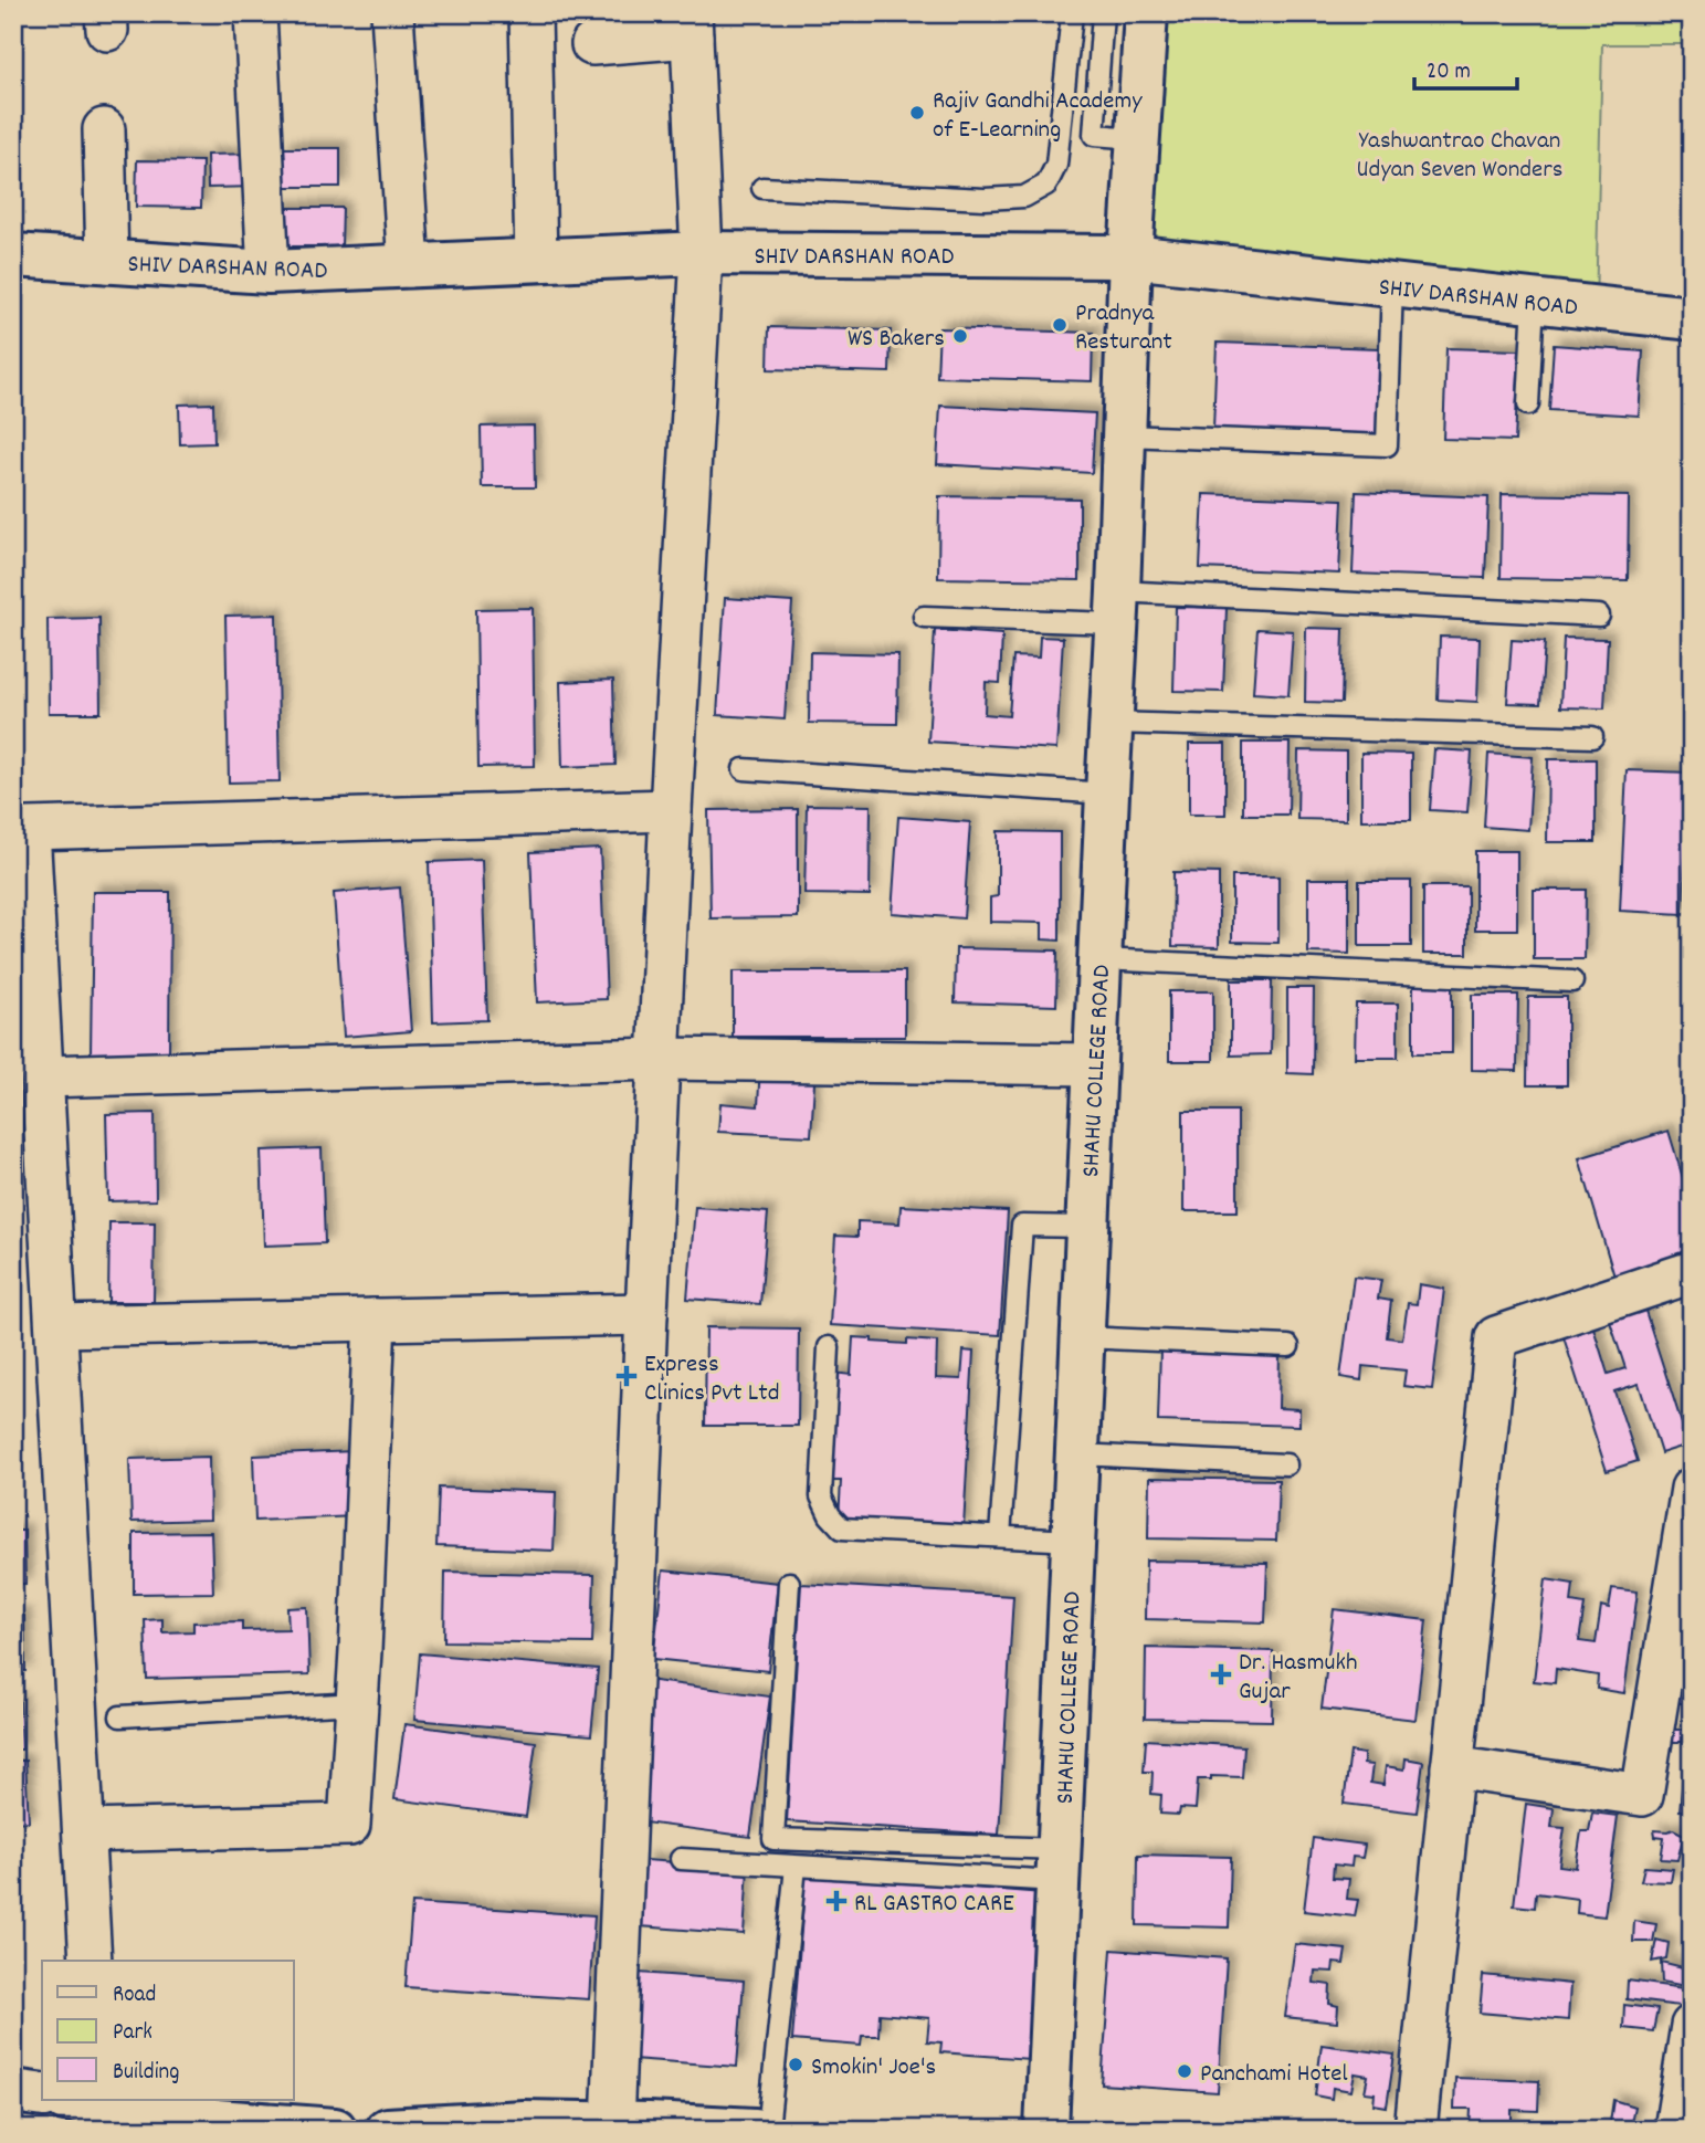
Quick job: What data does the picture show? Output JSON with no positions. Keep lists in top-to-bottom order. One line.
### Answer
{"streets":{"main road":["SHIV DARSHAN ROAD","SHAHU COLLEGE ROAD"]},"crossings":[["SHIV DARSHAN ROAD","SHAHU COLLEGE ROAD"]],"parks":["Yashwantrao Chavan Udyan Seven Wonders"],"places":{"other":["Rajiv Gandhi Academy of E-Learning","Pradnya Resturant","WS Bakers","Smokin' Joe's","Panchami Hotel"],"health":["Express Clinics Pvt Ltd","Dr. Hasmukh Gujar","RL GASTRO CARE"]},"legend":["Road","Park","Building"],"scale_bar":"20 m"}
